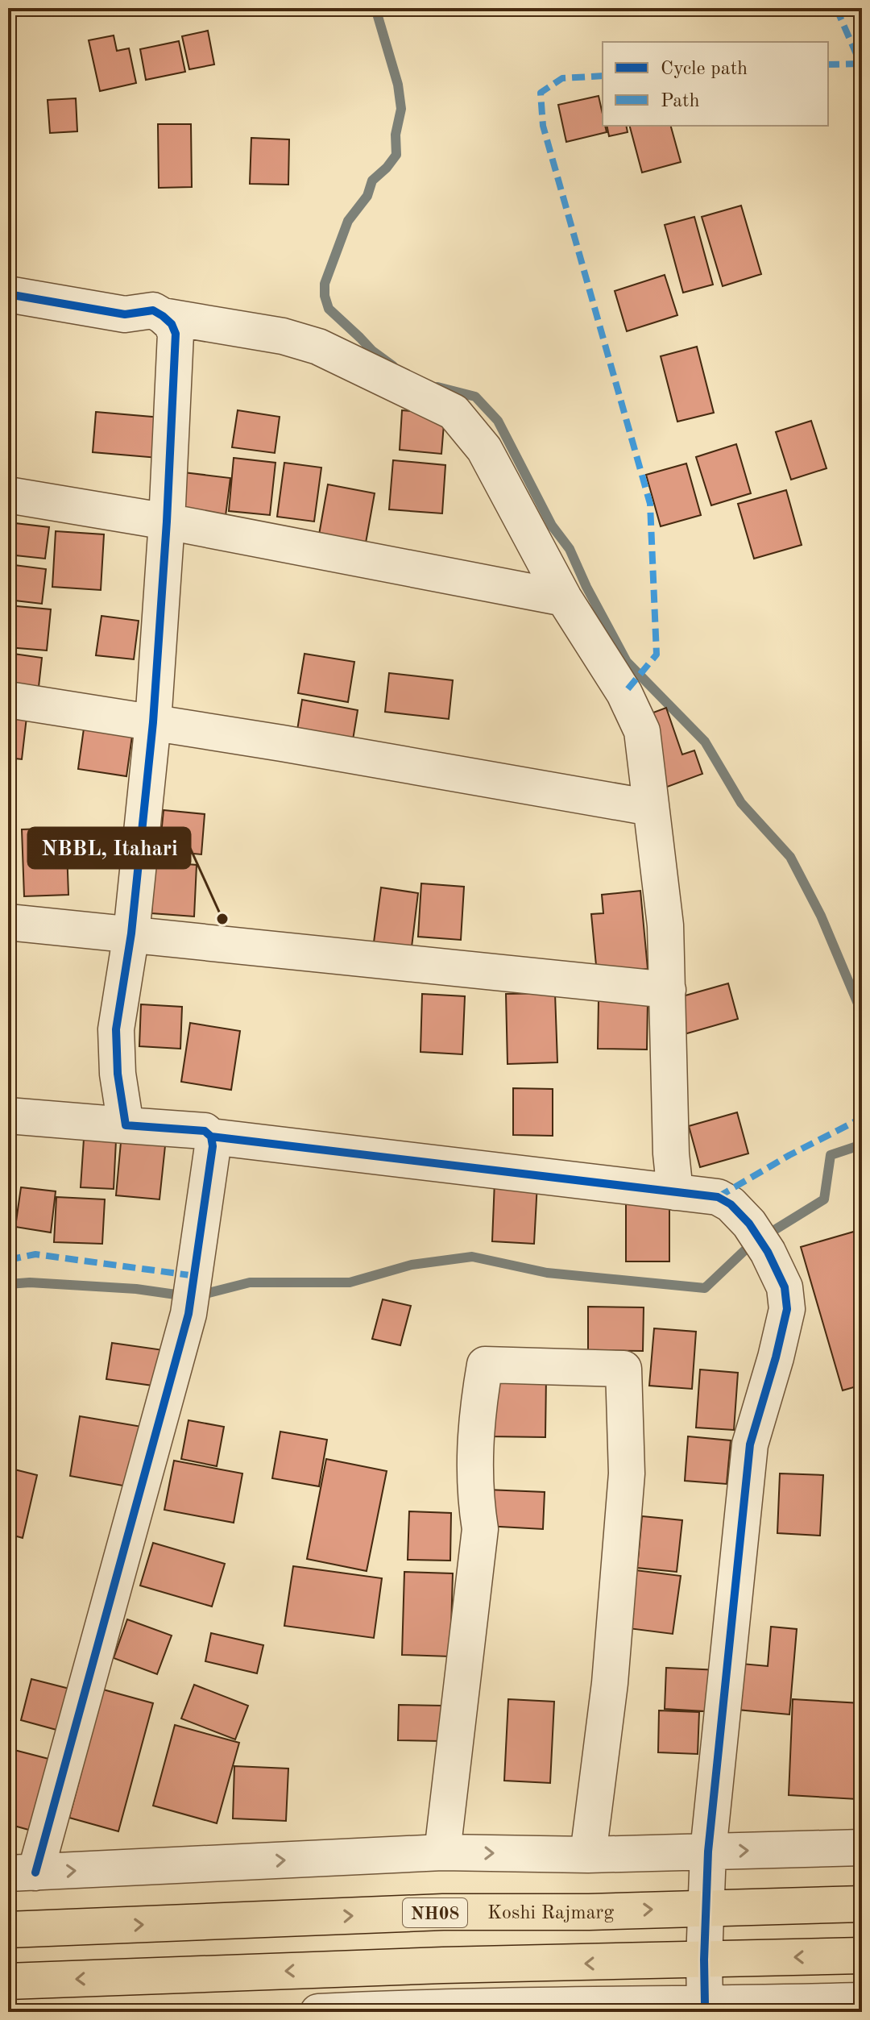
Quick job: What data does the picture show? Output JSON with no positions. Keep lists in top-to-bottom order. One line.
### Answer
{"streets":{"main road":["Koshi Rajmarg","NH08"]},"places":["NBBL, Itahari"],"legend":["Cycle path","Path"]}
